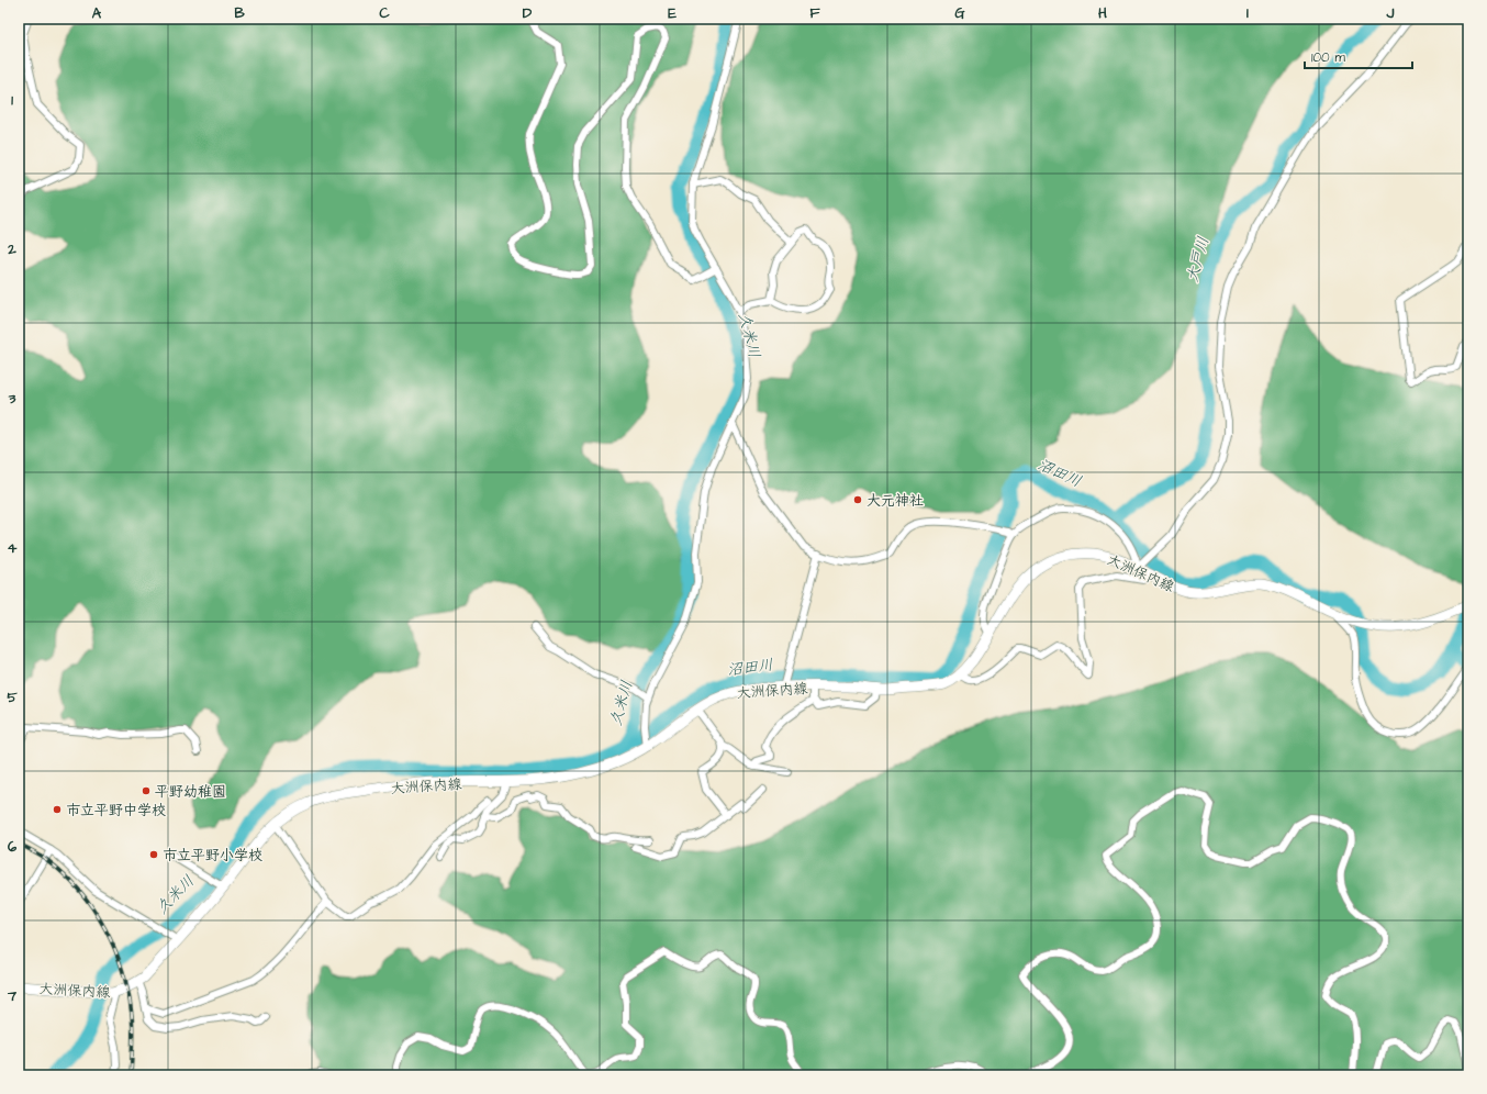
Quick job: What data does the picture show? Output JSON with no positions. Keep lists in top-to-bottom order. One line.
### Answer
{"streets":{"main road":["大洲保内線"]},"water":["大戸川","久米川","沼田川"],"places":["大元神社","平野幼稚園","市立平野中学校","市立平野小学校"],"scale_bar":"100 m","grid":{"columns":["A","B","C","D","E","F","G","H","I","J"],"rows":["1","2","3","4","5","6","7"]}}
